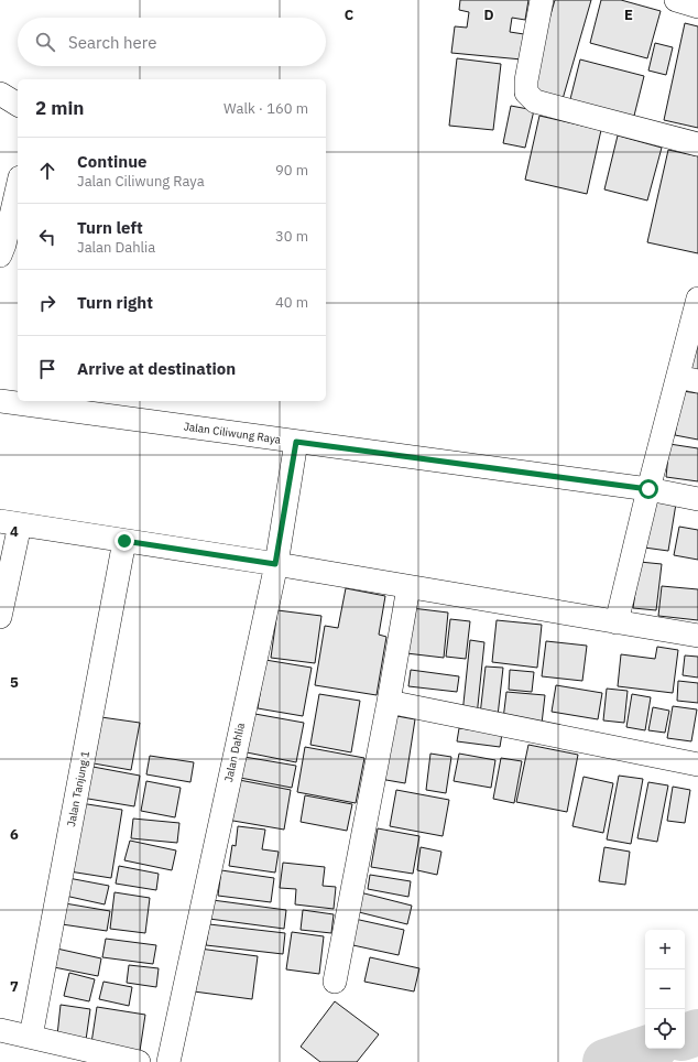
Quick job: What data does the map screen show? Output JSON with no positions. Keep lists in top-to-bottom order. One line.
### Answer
{"streets":{"street":["Jalan Ciliwung Raya","Jalan Dahlia","Jalan Tanjung 1"]},"crossings":[["Jalan Ciliwung Raya","Jalan Dahlia"]],"page":{"search":"Search here","heading":["2 min","Walk · 160 m"],"list":[["Continue","Jalan Ciliwung Raya","90 m"],["Turn left","Jalan Dahlia","30 m"],["Turn right","40 m"],"Arrive at destination"],"map_buttons":["+","−"]},"grid":{"columns":["C","D","E"],"rows":["4","5","6","7"]}}
